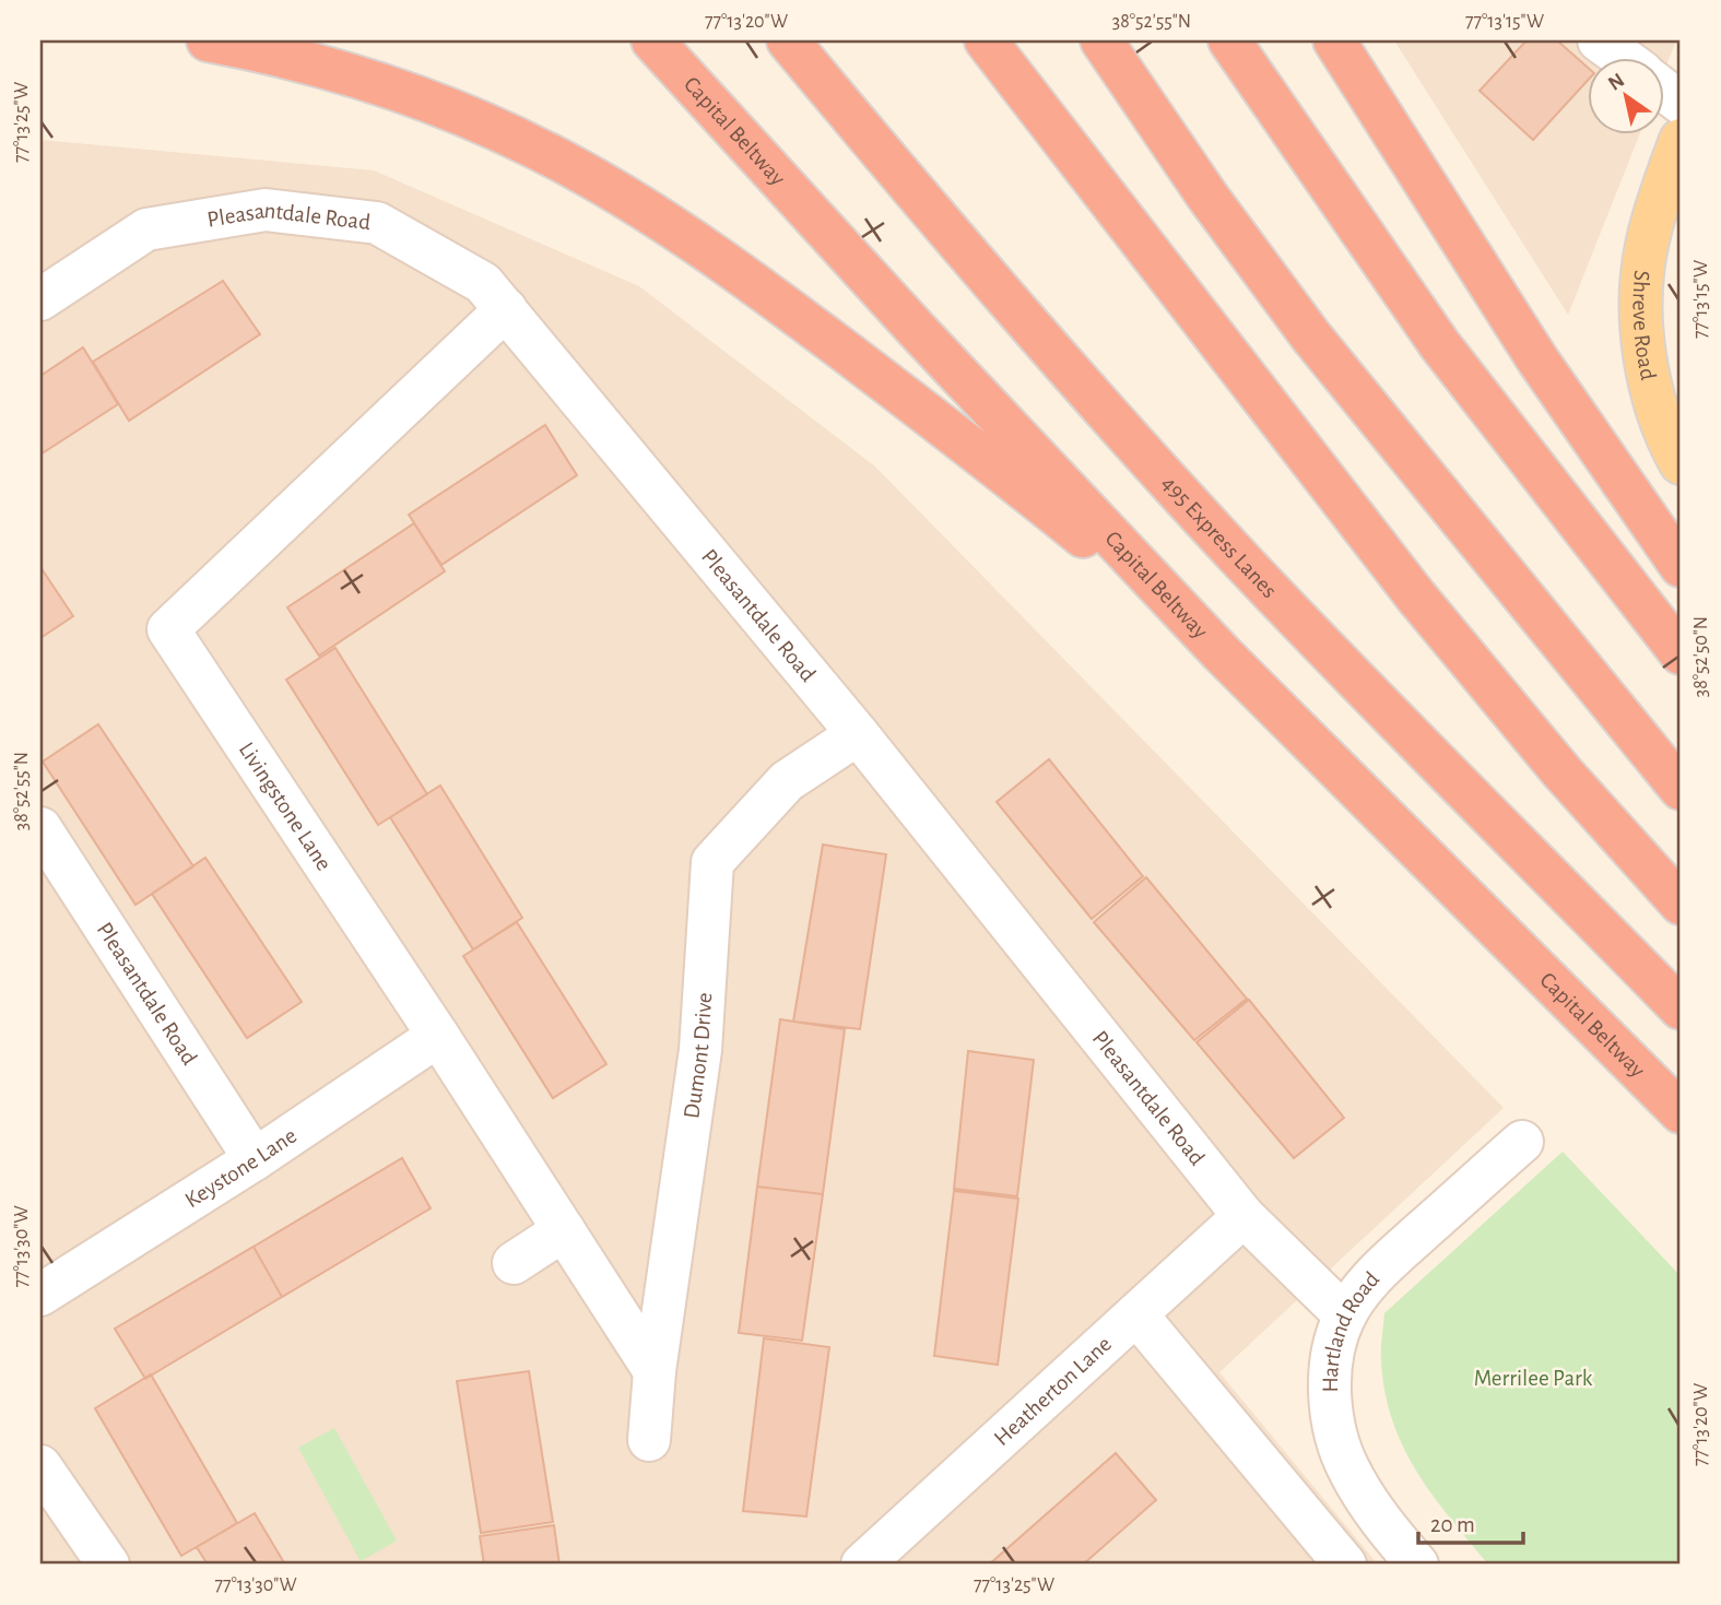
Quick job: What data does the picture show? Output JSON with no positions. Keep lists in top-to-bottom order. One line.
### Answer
{"streets":{"highway":["Capital Beltway","495 Express Lanes"],"main road":["Shreve Road"],"street":["Pleasantdale Road","Livingstone Lane","Dumont Drive","Keystone Lane","Hartland Road","Heatherton Lane"]},"crossings":[["Pleasantdale Road","Livingstone Lane"],["Pleasantdale Road","Dumont Drive"],["Pleasantdale Road","Keystone Lane"],["Pleasantdale Road","Hartland Road"],["Pleasantdale Road","Heatherton Lane"],["Livingstone Lane","Dumont Drive"],["Livingstone Lane","Keystone Lane"]],"parks":["Merrilee Park"],"scale_bar":"20 m","north":"top left","coordinates":["77°13'20\"W","38°52'55\"N","77°13'15\"W","77°13'25\"W","38°52'50\"N","77°13'30\"W"]}
